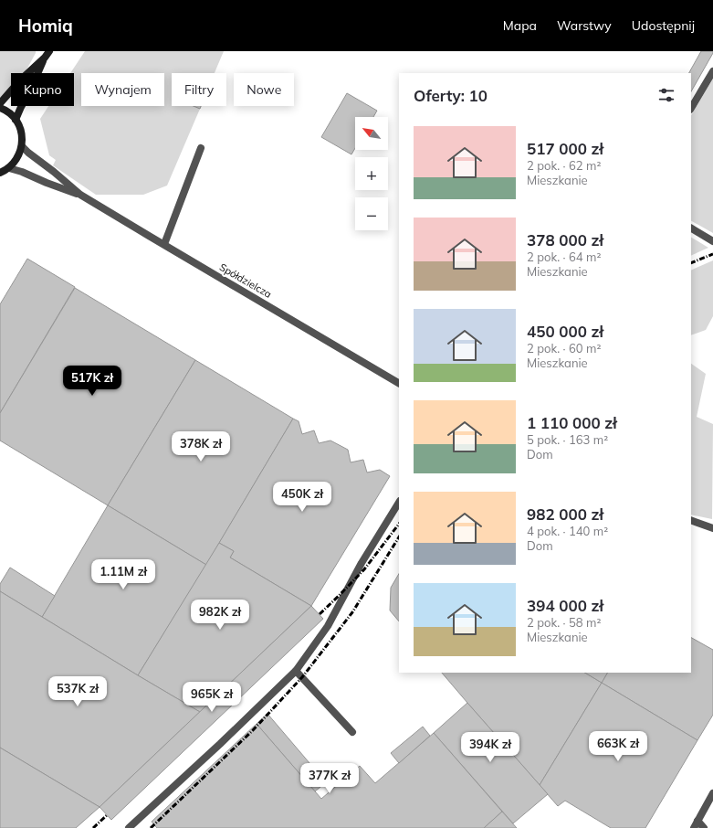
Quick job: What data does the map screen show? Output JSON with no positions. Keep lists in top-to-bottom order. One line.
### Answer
{"streets":{"street":["Spółdzielcza"]},"north":"top left","page":{"header":"Homiq","nav":["Mapa","Warstwy","Udostępnij"],"chip":["Kupno","Wynajem","Filtry","Nowe"],"heading":"Oferty: 10","map_buttons":["+","−"],"list":[{"name":"517 000 zł","note":"2 pok. · 62 m² · Mieszkanie"},{"name":"378 000 zł","note":"2 pok. · 64 m² · Mieszkanie"},{"name":"450 000 zł","note":"2 pok. · 60 m² · Mieszkanie"},{"name":"1 110 000 zł","note":"5 pok. · 163 m² · Dom"},{"name":"982 000 zł","note":"4 pok. · 140 m² · Dom"},{"name":"394 000 zł","note":"2 pok. · 58 m² · Mieszkanie"}],"price":["517K zł","378K zł","450K zł","1.11M zł","982K zł","537K zł","965K zł","663K zł","394K zł","377K zł"]}}
